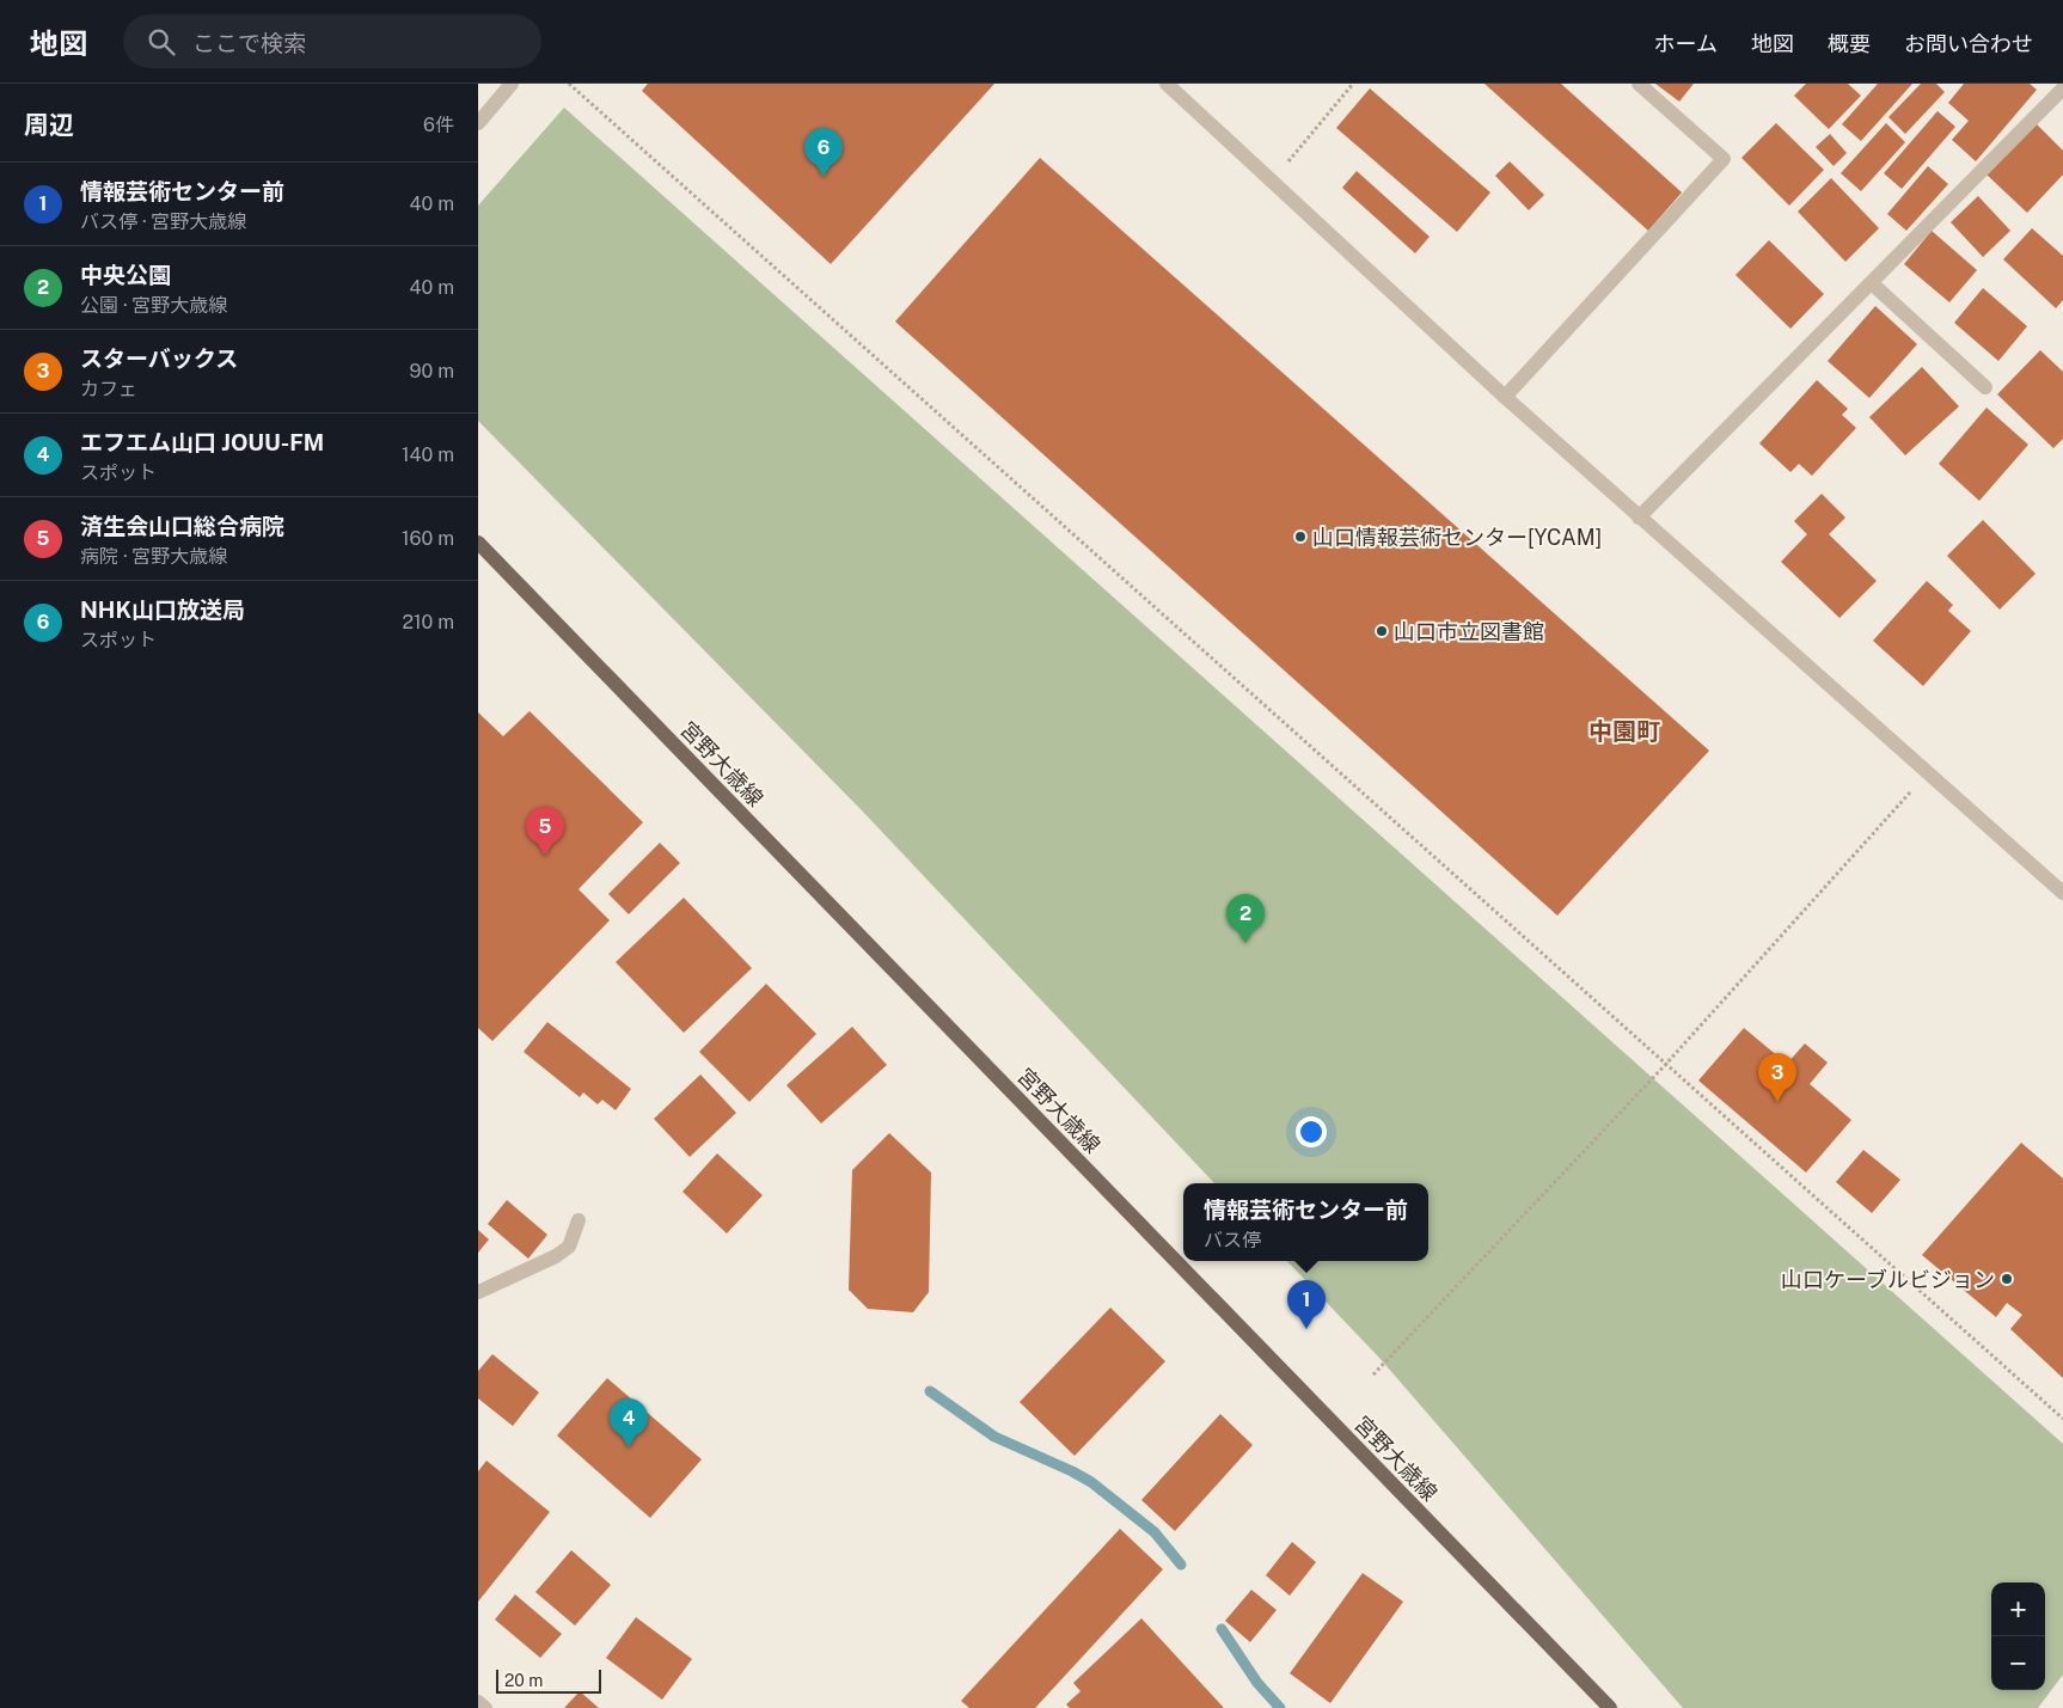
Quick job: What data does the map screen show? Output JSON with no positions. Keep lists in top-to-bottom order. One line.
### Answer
{"streets":{"main road":["宮野大歳線"]},"districts":["中園町"],"places":["山口情報芸術センター[YCAM]","山口市立図書館","山口ケーブルビジョン"],"scale_bar":"20 m","page":{"header":"地図","search":"ここで検索","nav":["ホーム","地図","概要","お問い合わせ"],"heading":["周辺","6件"],"pins":["6","5","2","3","1","4"],"list":[{"mark":"1","name":"情報芸術センター前","note":"バス停 · 宮野大歳線","value":"40 m"},{"mark":"2","name":"中央公園","note":"公園 · 宮野大歳線","value":"40 m"},{"mark":"3","name":"スターバックス","note":"カフェ","value":"90 m"},{"mark":"4","name":"エフエム山口 JOUU-FM","note":"スポット","value":"140 m"},{"mark":"5","name":"済生会山口総合病院","note":"病院 · 宮野大歳線","value":"160 m"},{"mark":"6","name":"NHK山口放送局","note":"スポット","value":"210 m"}],"popup":["情報芸術センター前","バス停"],"map_buttons":["+","−"],"scale":"20 m"}}
